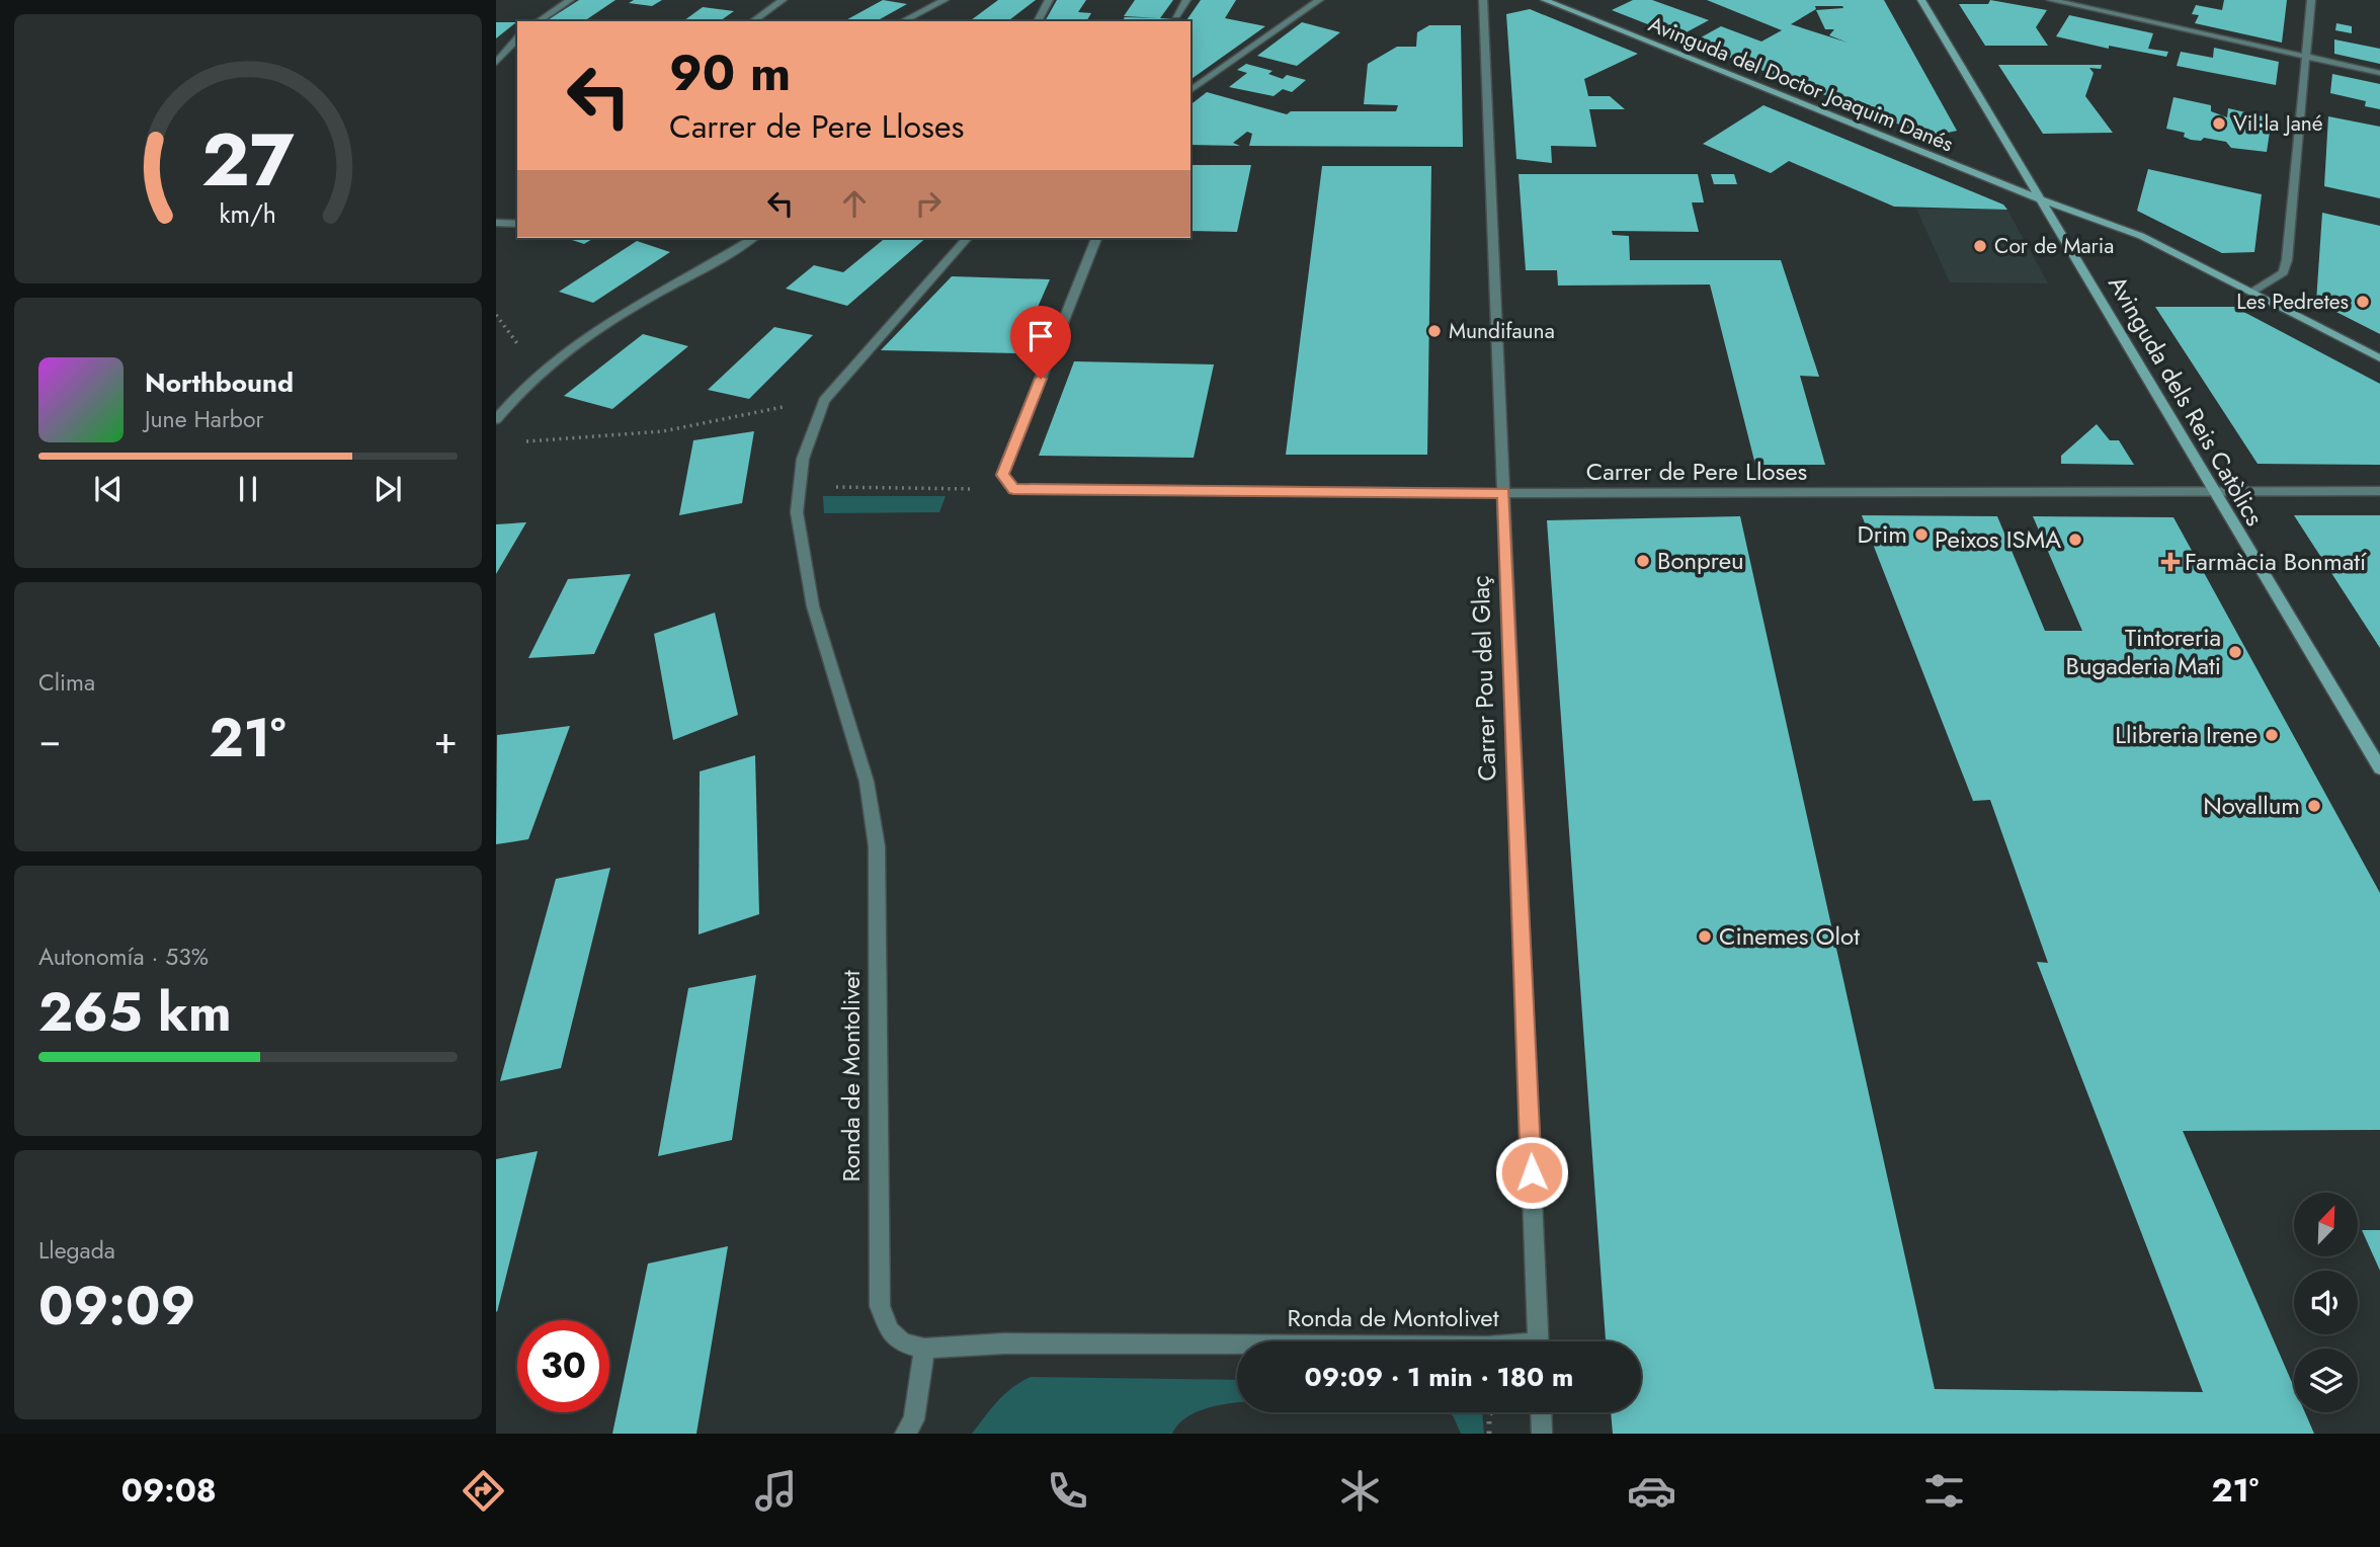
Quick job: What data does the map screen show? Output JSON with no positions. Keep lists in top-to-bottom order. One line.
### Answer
{"streets":{"main road":["Avinguda del Doctor Joaquim Danés","Avinguda dels Reis Catòlics"],"street":["Carrer de Pere Lloses","Carrer Pou del Glaç","Ronda de Montolivet"]},"crossings":[["Avinguda del Doctor Joaquim Danés","Avinguda dels Reis Catòlics"],["Avinguda dels Reis Catòlics","Carrer de Pere Lloses"],["Carrer de Pere Lloses","Carrer Pou del Glaç"]],"places":{"other":["Vil·la Jané","Cor de Maria","Les Pedretes","Mundifauna","Drim","Peixos ISMA","Bonpreu","Tintoreria Bugaderia Mati","Llibreria Irene","Novallum","Cinemes Olot"],"health":["Farmàcia Bonmatí"]},"north":"top right","page":{"turn":["90 m","Carrer de Pere Lloses"],"song":["Northbound","June Harbor"],"tile":["Clima",["Autonomía · 53%","265 km"],["Llegada","09:09"]],"heat":["−","21°","+"],"limit":"30","trip":"09:09 · 1 min · 180 m","tabs":["09:08","21°"],"gauge":["27","km/h"]}}
